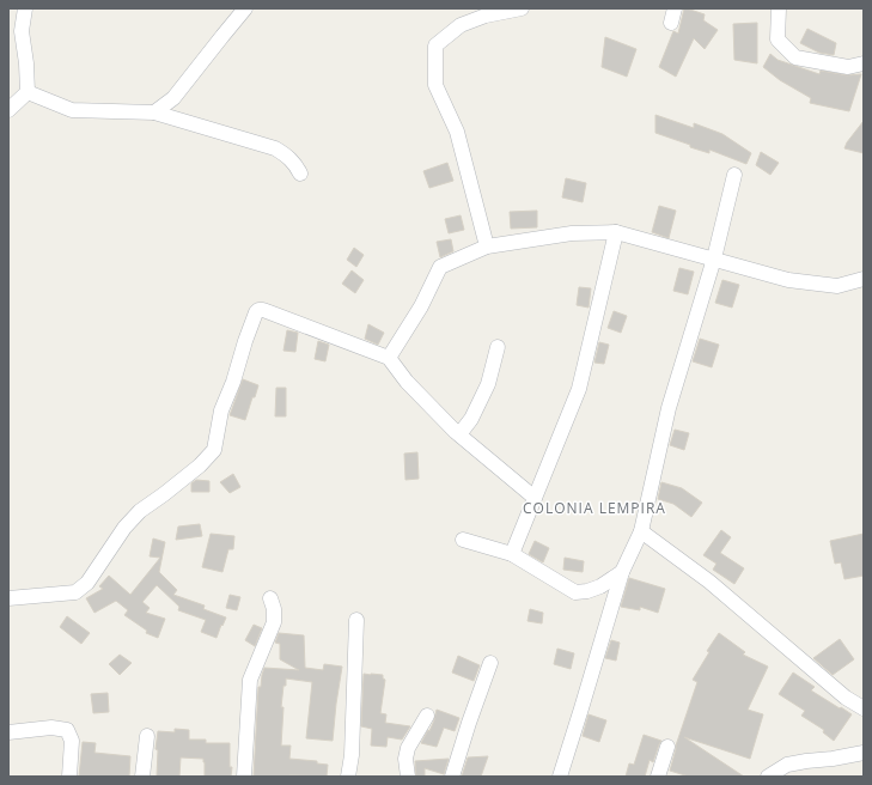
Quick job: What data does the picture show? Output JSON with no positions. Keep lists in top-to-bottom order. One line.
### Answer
{"districts":["COLONIA LEMPIRA"]}
